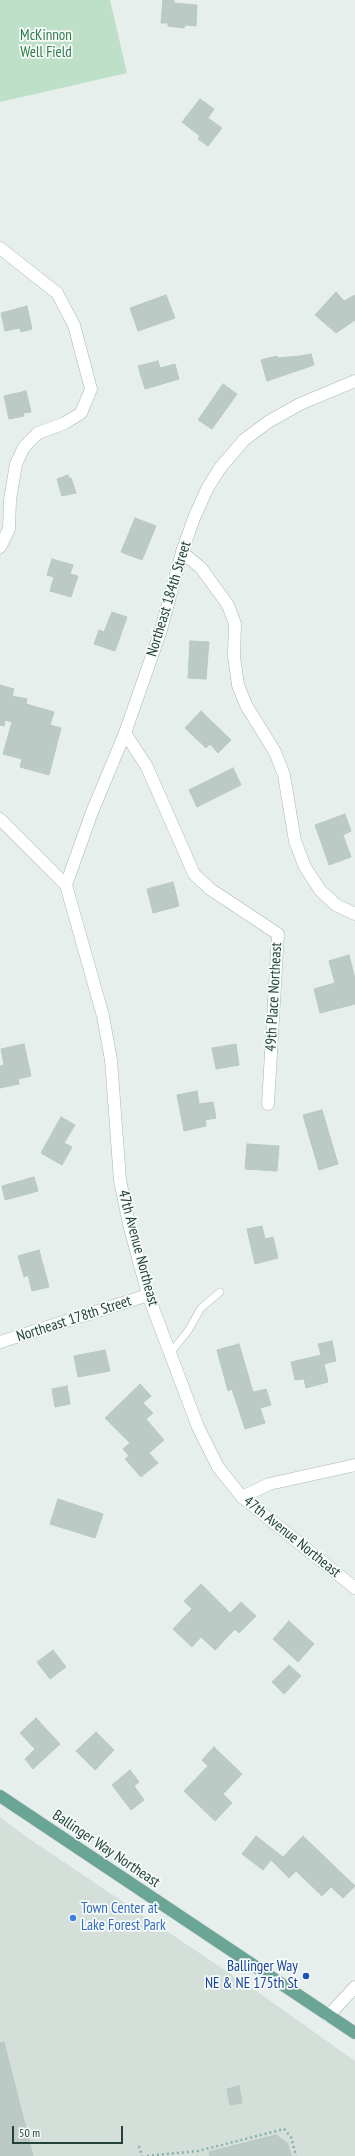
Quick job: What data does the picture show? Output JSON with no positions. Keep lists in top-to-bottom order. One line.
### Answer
{"streets":{"main road":["Ballinger Way Northeast"],"street":["Northeast 184th Street","49th Place Northeast","47th Avenue Northeast","Northeast 178th Street"]},"crossings":[["Northeast 184th Street","49th Place Northeast"],["Northeast 184th Street","47th Avenue Northeast"],["47th Avenue Northeast","Northeast 178th Street"]],"parks":["McKinnon Well Field"],"places":["Town Center at Lake Forest Park","Ballinger Way NE & NE 175th St"],"scale_bar":"50 m"}
